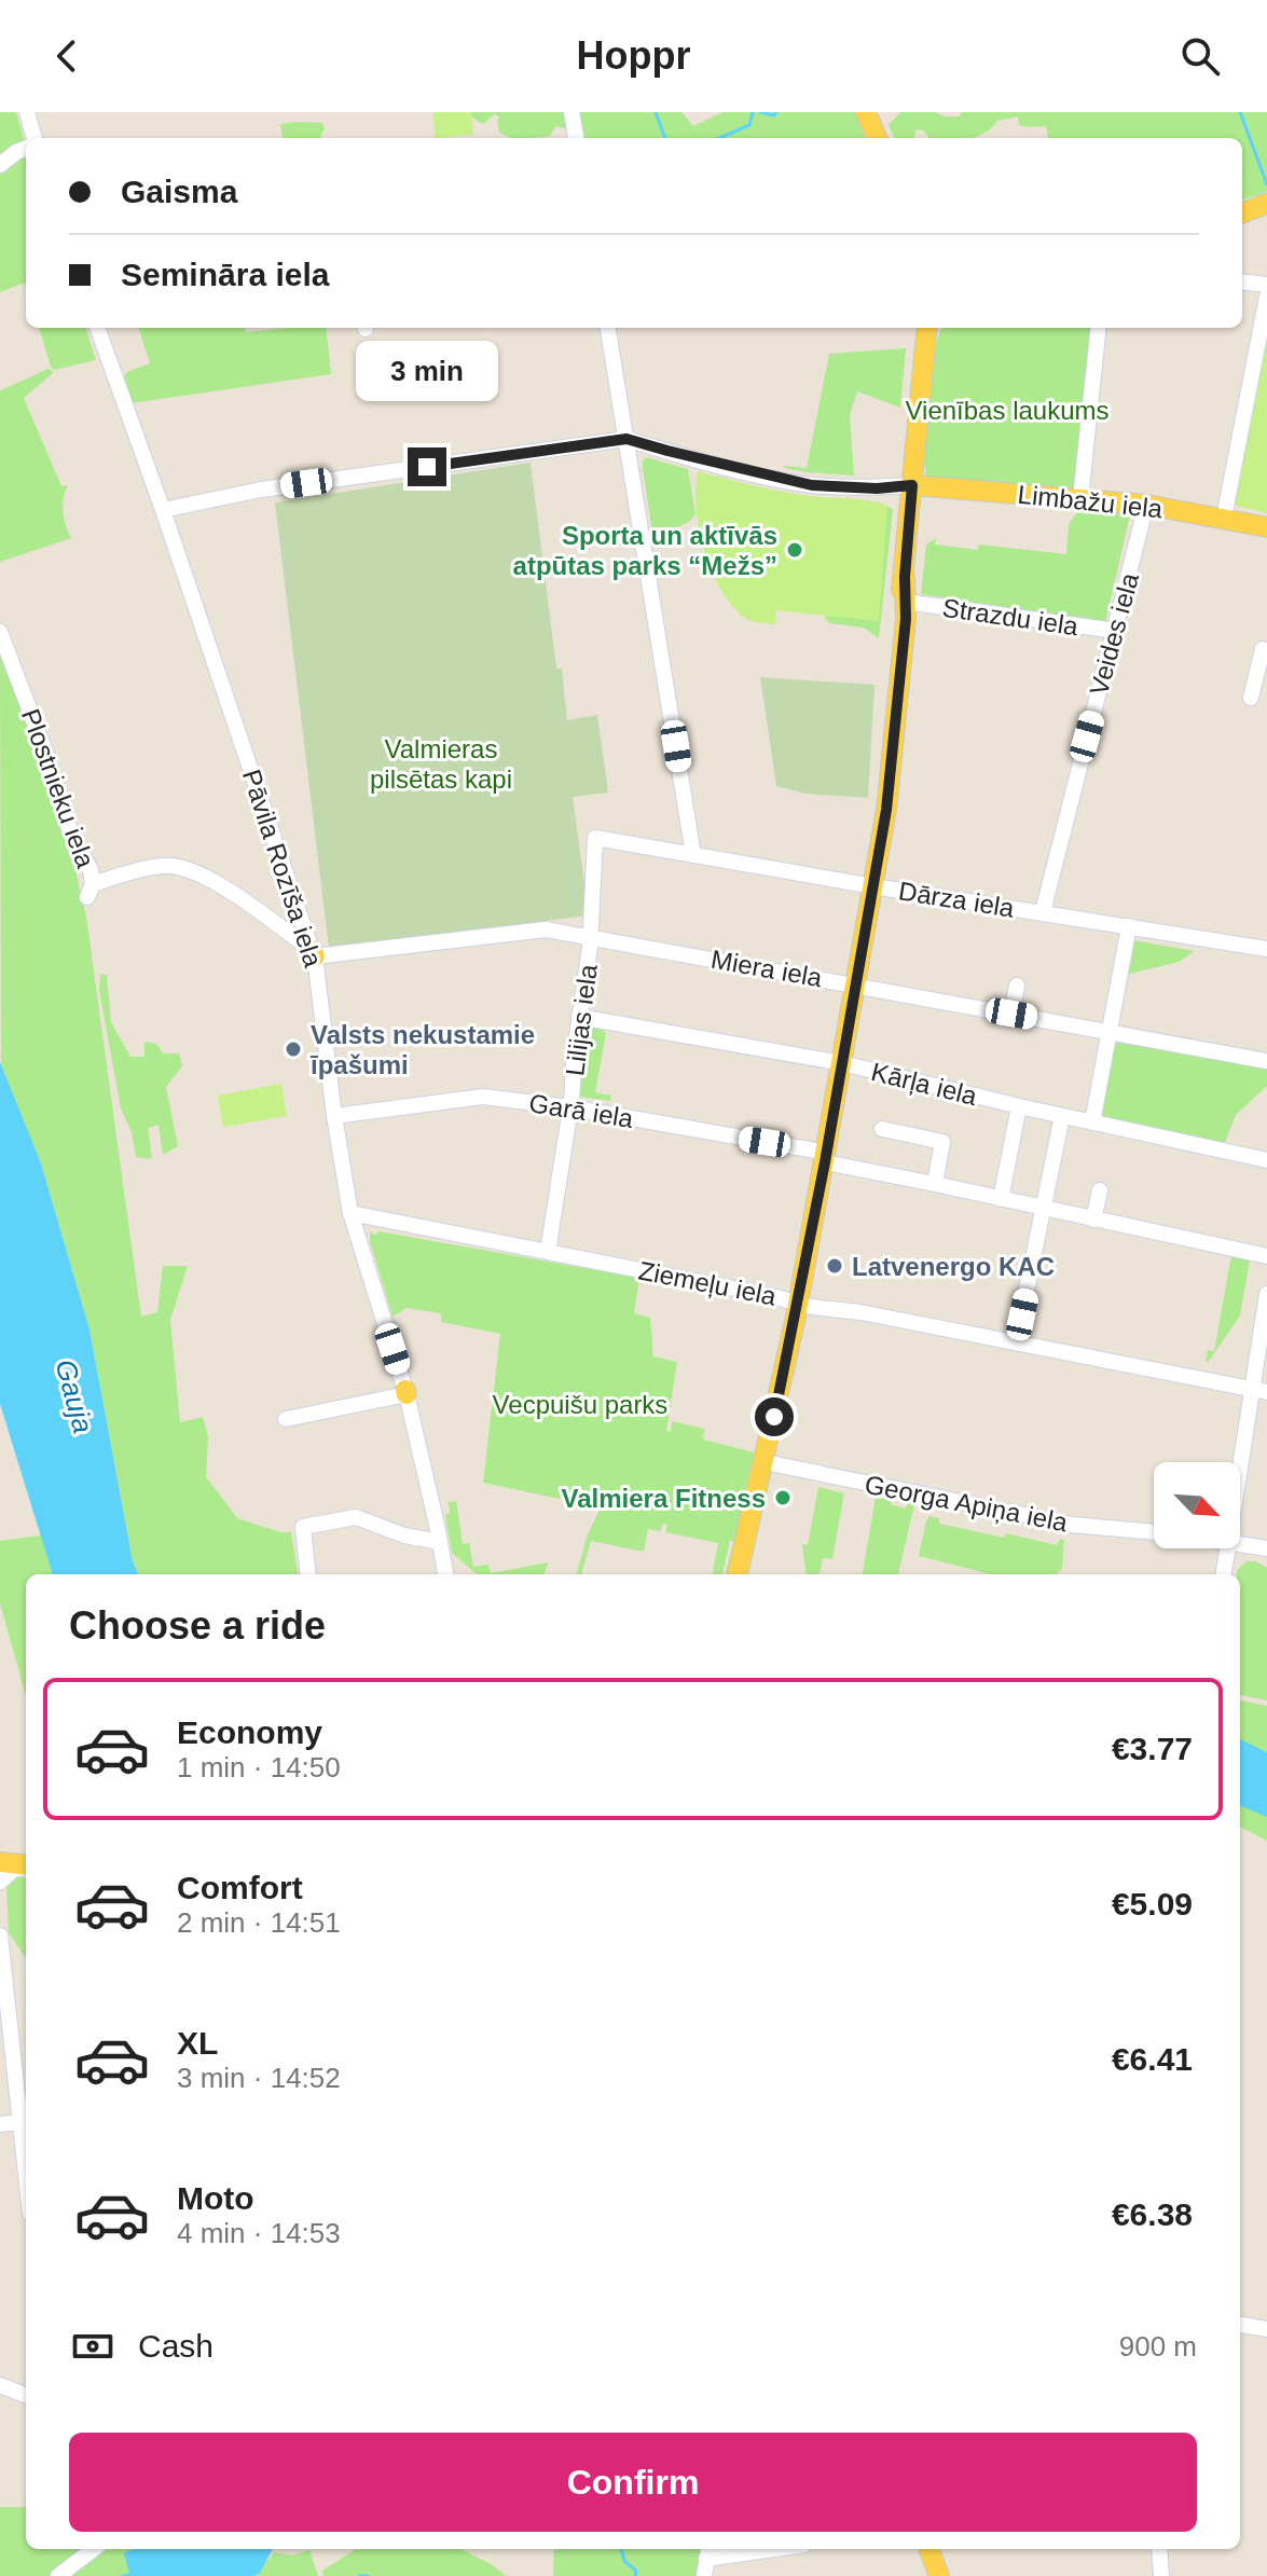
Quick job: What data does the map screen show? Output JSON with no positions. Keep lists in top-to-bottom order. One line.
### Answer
{"streets":{"main road":["Limbažu iela"],"street":["Strazdu iela","Veides iela","Plostnieku iela","Pāvila Rozīša iela","Dārza iela","Miera iela","Lilijas iela","Kārļa iela","Garā iela","Ziemeļu iela","Georga Apiņa iela"]},"crossings":[["Limbažu iela","Veides iela"],["Strazdu iela","Veides iela"],["Veides iela","Dārza iela"],["Plostnieku iela","Pāvila Rozīša iela"],["Plostnieku iela","Miera iela"],["Pāvila Rozīša iela","Miera iela"],["Pāvila Rozīša iela","Garā iela"],["Pāvila Rozīša iela","Ziemeļu iela"],["Dārza iela","Lilijas iela"],["Miera iela","Lilijas iela"],["Lilijas iela","Kārļa iela"],["Lilijas iela","Garā iela"],["Lilijas iela","Ziemeļu iela"]],"water":["Gauja"],"parks":["Vienības laukums","Valmieras pilsētas kapi","Vecpuišu parks"],"places":["Sporta un aktīvās atpūtas parks “Mežs”","Valsts nekustamie īpašumi","Latvenergo KAC","Valmiera Fitness"],"north":"bottom right","page":{"header":"Hoppr","banner":["Gaisma","Semināra iela"],"bubble":"3 min","heading":"Choose a ride","list":[{"name":"Economy","note":"1 min · 14:50","value":"€3.77"},{"name":"Comfort","note":"2 min · 14:51","value":"€5.09"},{"name":"XL","note":"3 min · 14:52","value":"€6.41"},{"name":"Moto","note":"4 min · 14:53","value":"€6.38"}],"pay":["Cash","900 m"],"buttons":"Confirm"}}
